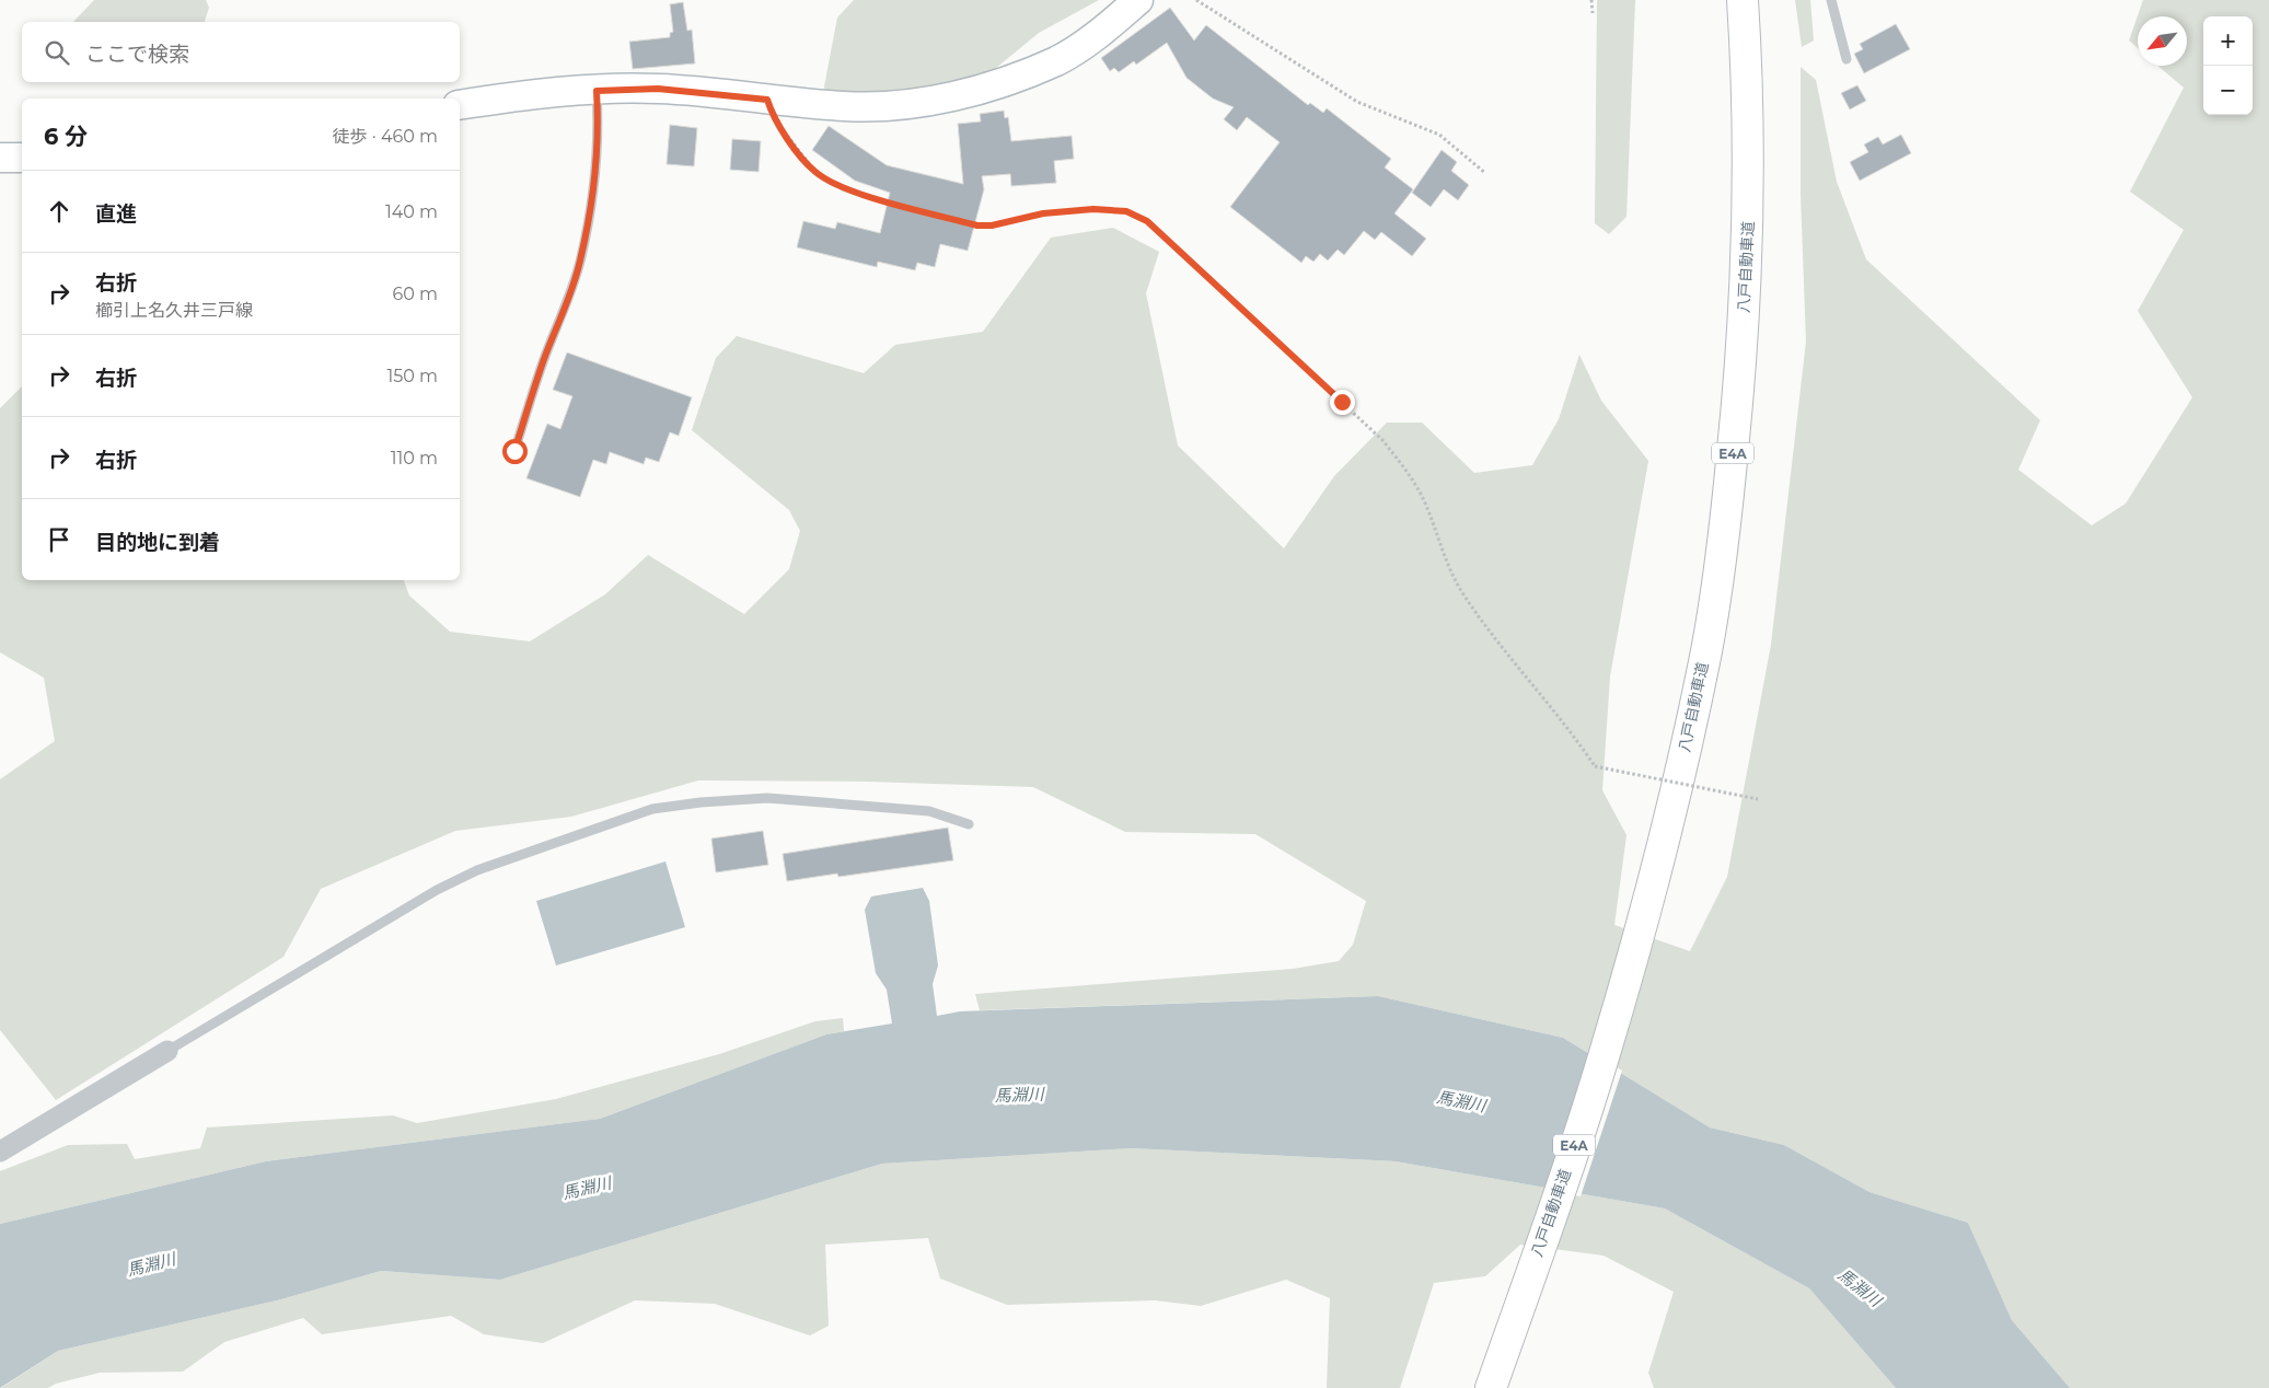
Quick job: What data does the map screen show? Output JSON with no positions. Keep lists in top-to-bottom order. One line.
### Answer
{"streets":{"highway":["八戸自動車道","E4A"]},"water":["馬淵川"],"north":"bottom left","page":{"map_buttons":["+","−"],"search":"ここで検索","heading":["6 分","徒歩 · 460 m"],"list":[["直進","140 m"],["右折","櫛引上名久井三戸線","60 m"],["右折","150 m"],["右折","110 m"],"目的地に到着"]}}
